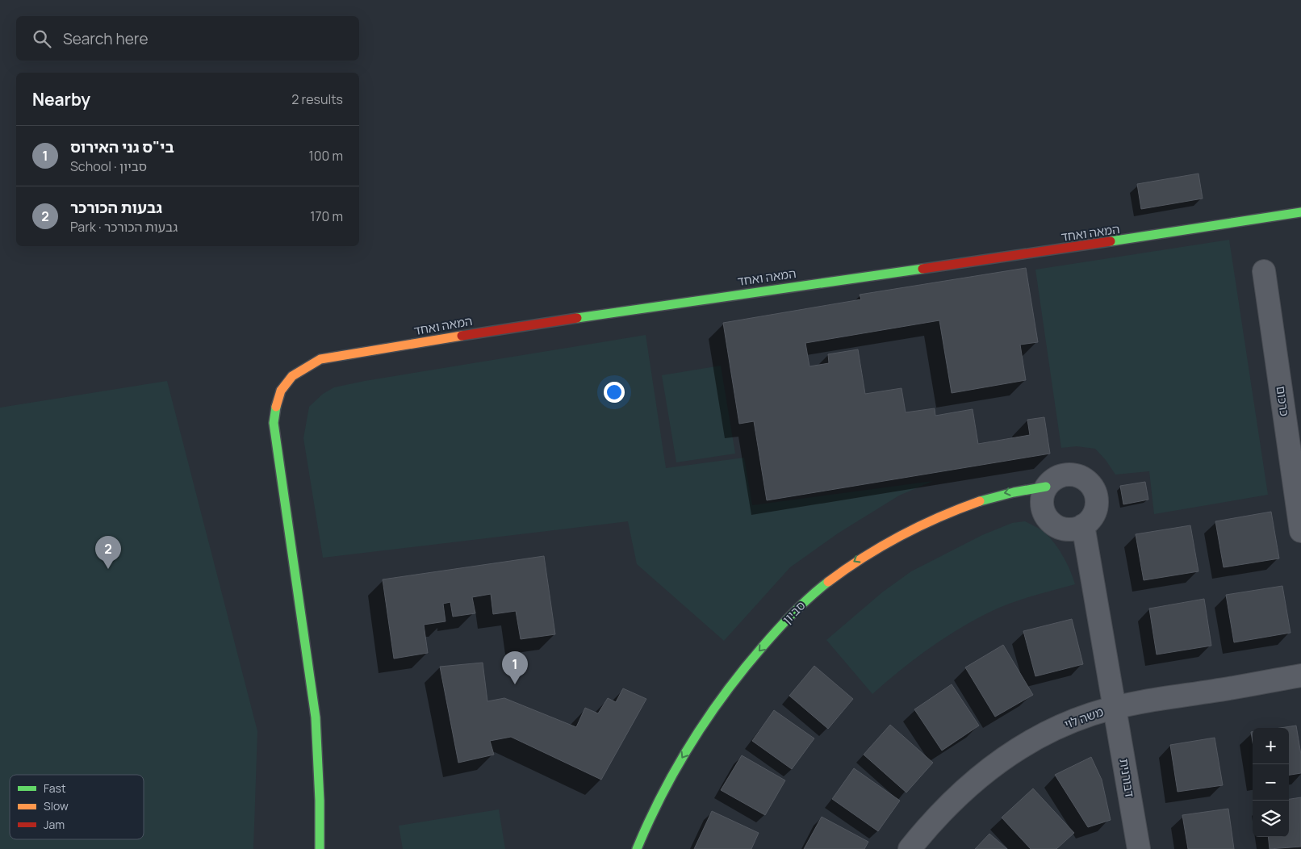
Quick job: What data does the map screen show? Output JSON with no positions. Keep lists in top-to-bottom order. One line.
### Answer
{"streets":{"street":["המאה ואחד","כרכום","סביון","משה לוי","דבורנית"]},"crossings":[["משה לוי","דבורנית"]],"one_way":["סביון"],"legend":["Fast","Slow","Jam"],"page":{"search":"Search here","heading":["Nearby","2 results"],"list":[{"mark":"1","name":"בי\"ס גני האירוס","note":"School · סביון","value":"100 m"},{"mark":"2","name":"גבעות הכורכר","note":"Park · גבעות הכורכר","value":"170 m"}],"pins":["2","1"],"map_buttons":["+","−"]}}
